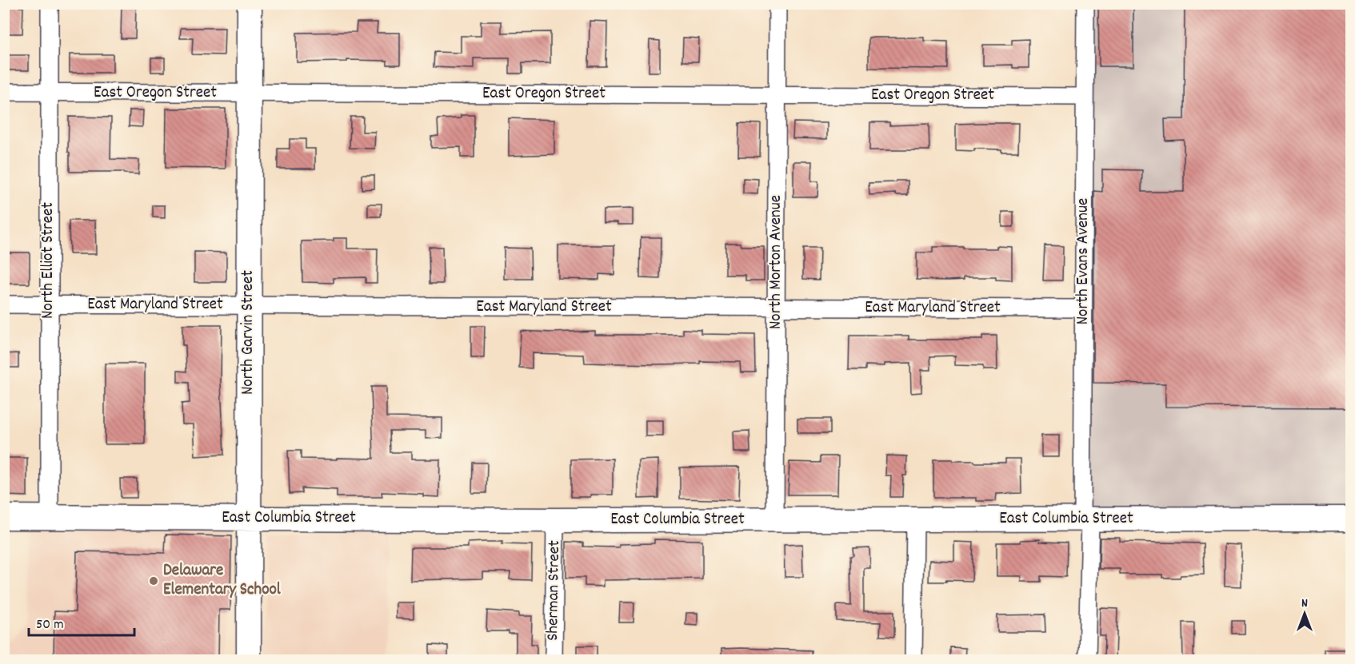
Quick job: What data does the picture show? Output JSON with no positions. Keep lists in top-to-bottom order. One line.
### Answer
{"streets":{"main road":["North Garvin Street","East Columbia Street"],"street":["East Oregon Street","North Elliot Street","North Evans Avenue","North Morton Avenue","East Maryland Street","Sherman Street"]},"crossings":[["East Oregon Street","North Elliot Street"],["East Oregon Street","North Evans Avenue"],["East Oregon Street","North Morton Avenue"],["East Oregon Street","North Garvin Street"],["North Elliot Street","East Maryland Street"],["North Elliot Street","East Columbia Street"],["North Evans Avenue","East Maryland Street"],["North Evans Avenue","East Columbia Street"],["North Morton Avenue","East Maryland Street"],["North Morton Avenue","East Columbia Street"],["East Maryland Street","North Garvin Street"],["North Garvin Street","East Columbia Street"],["East Columbia Street","Sherman Street"]],"places":["Delaware Elementary School"],"scale_bar":"50 m","north":"top"}
